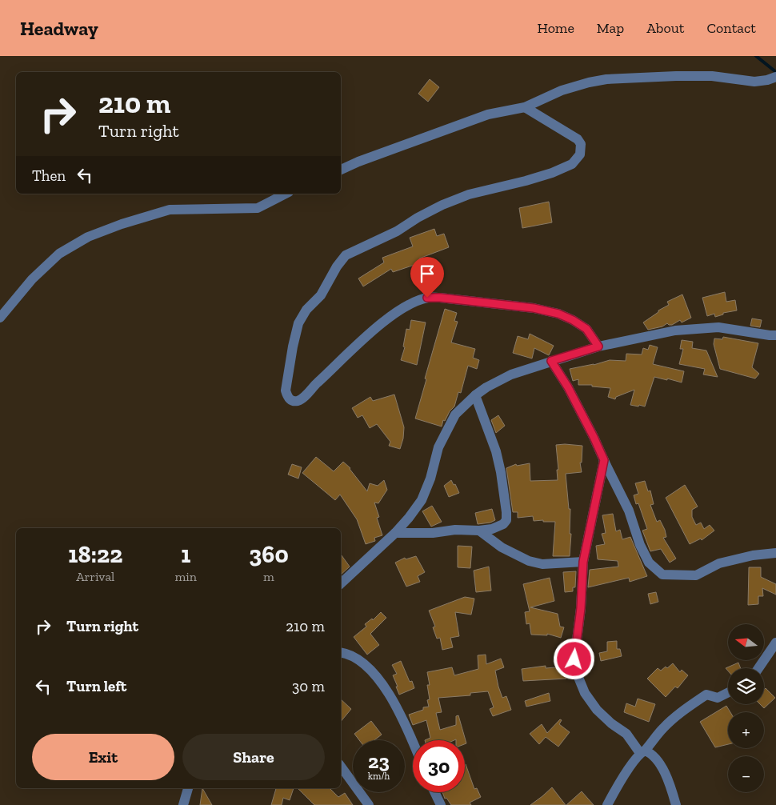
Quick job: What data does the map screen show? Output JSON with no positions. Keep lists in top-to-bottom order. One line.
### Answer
{"north":"left","page":{"header":"Headway","nav":["Home","Map","About","Contact"],"turn":["210 m","Turn right"],"then":"Then","eta":["18:22","Arrival","1","min","360","m"],"list":[{"name":"Turn right","value":"210 m"},{"name":"Turn left","value":"30 m"}],"map_buttons":["+","−"],"buttons":["Exit","Share"],"speed":"23 km/h","limit":"30"}}
